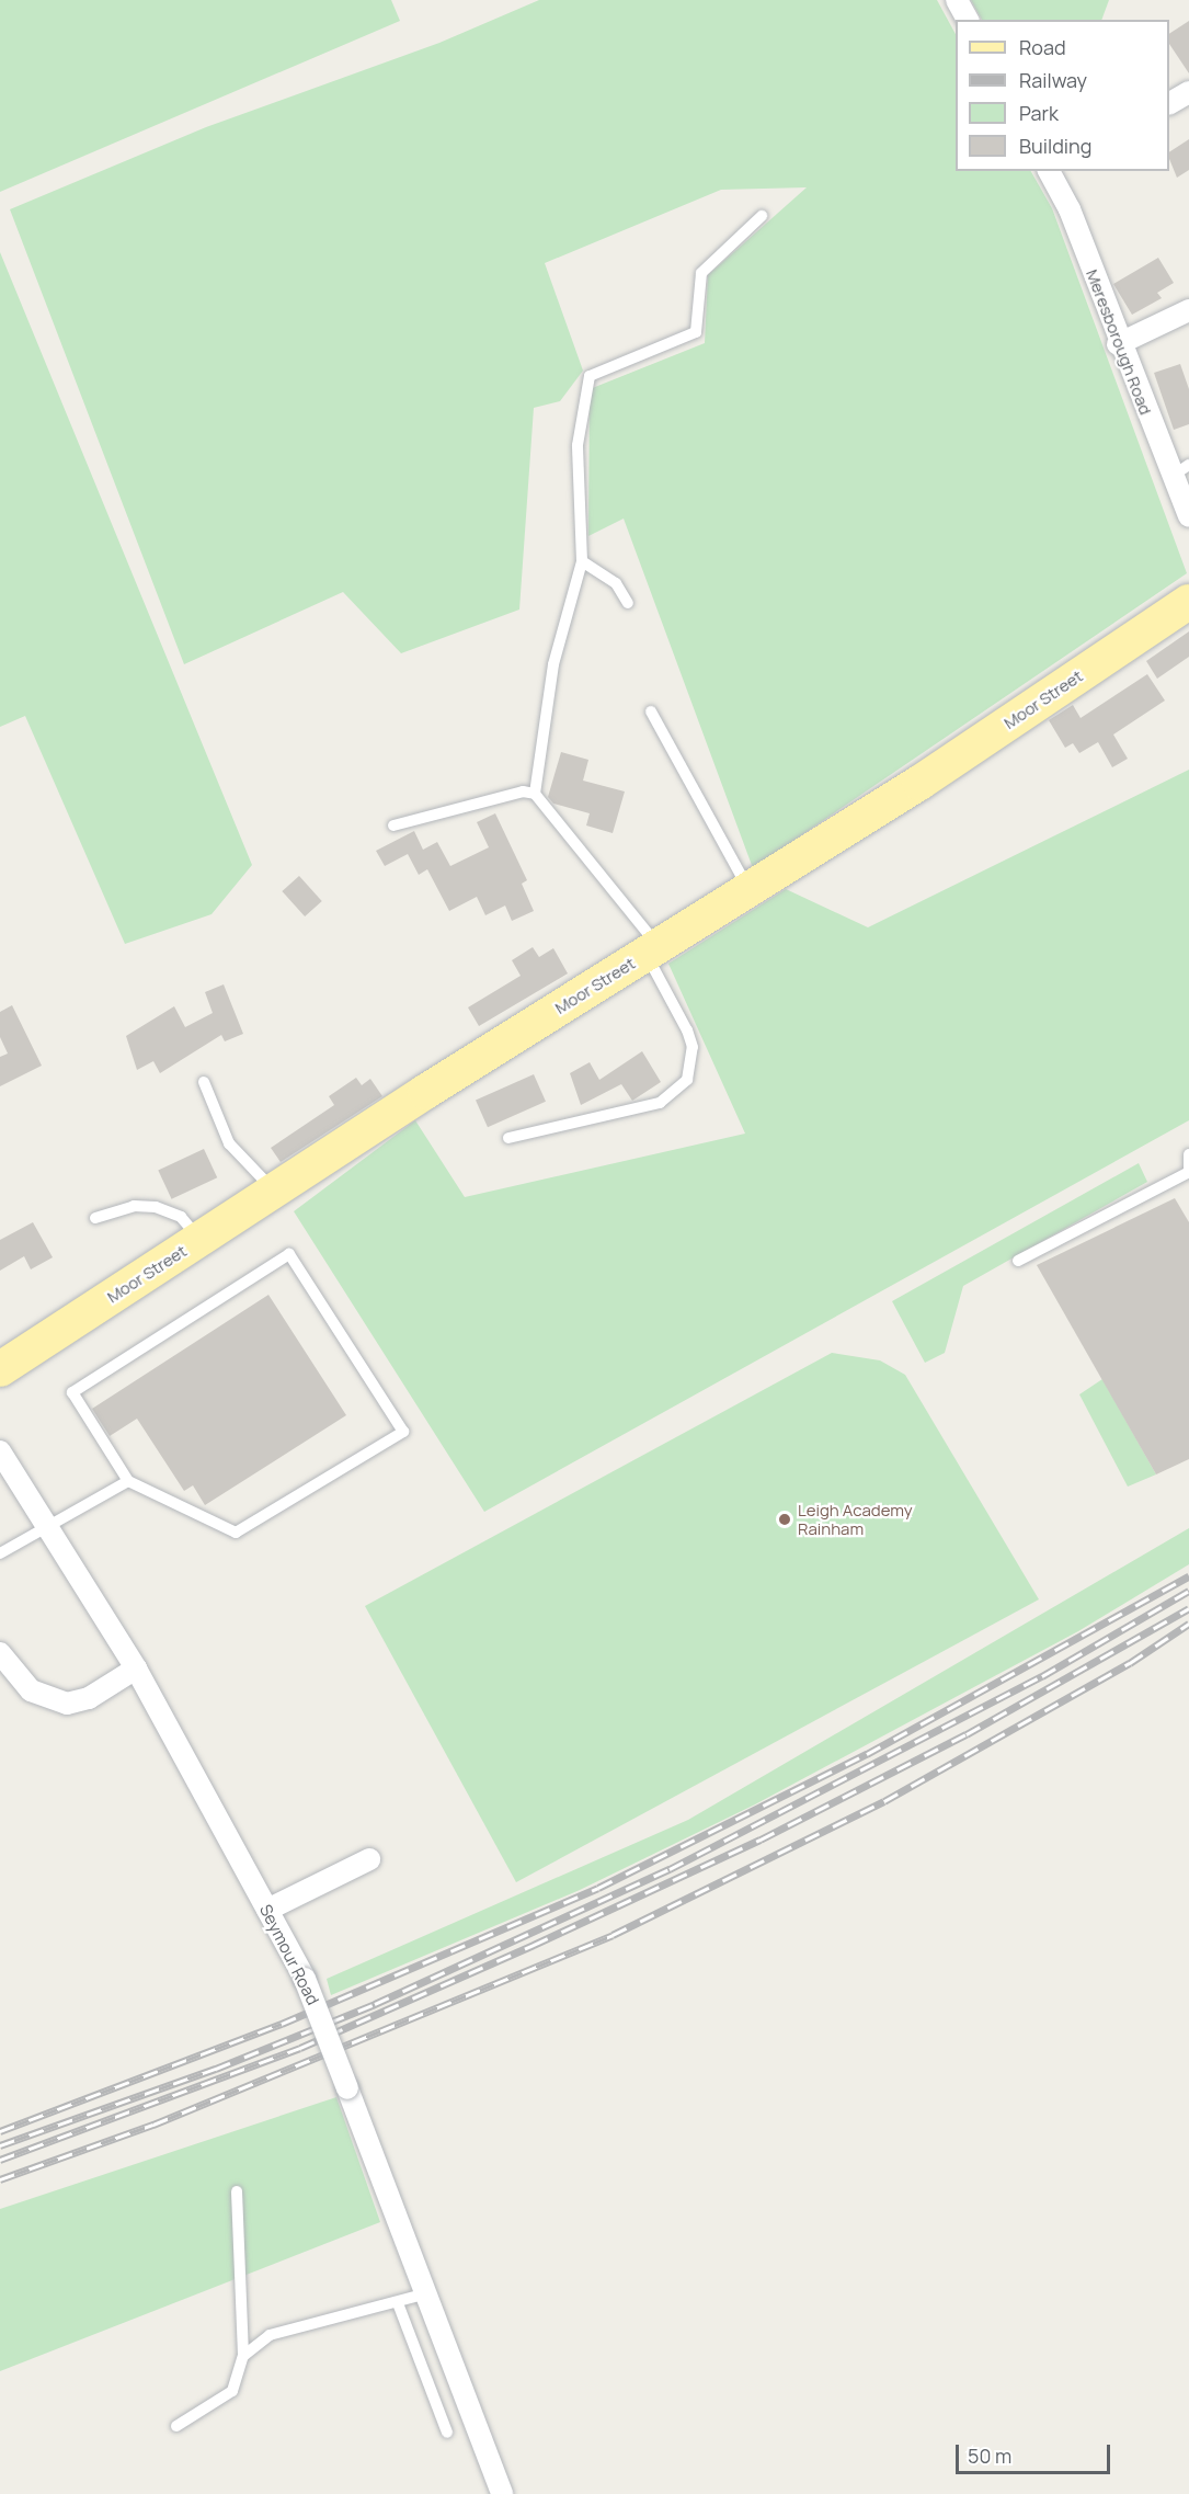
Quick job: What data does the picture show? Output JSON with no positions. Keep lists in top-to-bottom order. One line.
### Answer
{"streets":{"main road":["Moor Street"],"street":["Meresborough Road","Seymour Road"]},"places":["Leigh Academy Rainham"],"legend":["Road","Railway","Park","Building"],"scale_bar":"50 m"}
